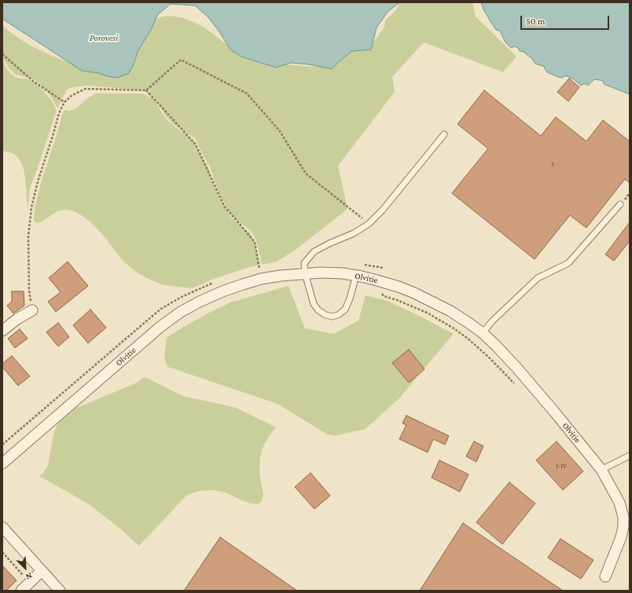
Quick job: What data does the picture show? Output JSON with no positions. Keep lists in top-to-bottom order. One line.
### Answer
{"streets":{"street":["Olvitie"]},"water":["Porovesi"],"house_numbers":["5","I-IV"],"scale_bar":"50 m","north":"bottom right"}
